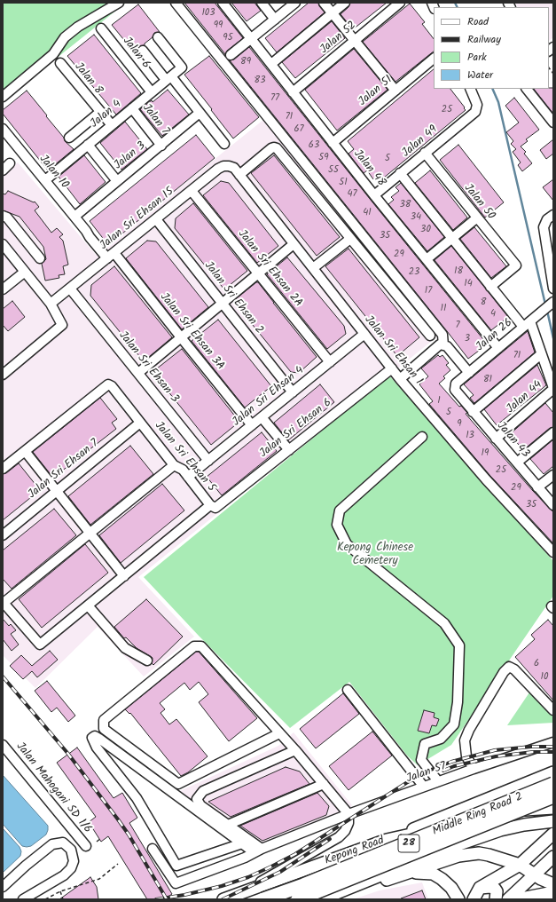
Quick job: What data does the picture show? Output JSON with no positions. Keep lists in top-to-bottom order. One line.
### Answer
{"streets":{"highway":["Middle Ring Road 2","28"],"main road":["Kepong Road"],"street":["Jalan 52","Jalan 6","Jalan 8","Jalan 51","Jalan 4","Jalan 7","Jalan 49","Jalan 3","Jalan 48","Jalan 10","Jalan 50","Jalan Sri Ehsan 15","Jalan Sri Ehsan 2A","Jalan Sri Ehsan 2","Jalan Sri Ehsan 3A","Jalan 26","Jalan Sri Ehsan 1","Jalan Sri Ehsan 3","Jalan Sri Ehsan 4","Jalan 44","Jalan Sri Ehsan 6","Jalan 43","Jalan Sri Ehsan 5","Jalan Sri Ehsan 7","Jalan 57","Jalan Mahogani SD 1/6"]},"crossings":[["Jalan 52","Jalan 48"],["Jalan 6","Jalan 4"],["Jalan 8","Jalan 4"],["Jalan 51","Jalan 48"],["Jalan 4","Jalan 7"],["Jalan 4","Jalan 10"],["Jalan 7","Jalan 3"],["Jalan 49","Jalan 48"],["Jalan 49","Jalan 50"],["Jalan 3","Jalan 10"],["Jalan 48","Jalan 26"],["Jalan 10","Jalan Sri Ehsan 15"],["Jalan 10","Jalan Sri Ehsan 3A"],["Jalan Sri Ehsan 15","Jalan Sri Ehsan 2A"],["Jalan Sri Ehsan 15","Jalan Sri Ehsan 2"],["Jalan Sri Ehsan 15","Jalan Sri Ehsan 3A"],["Jalan Sri Ehsan 15","Jalan Sri Ehsan 1"],["Jalan Sri Ehsan 15","Jalan Sri Ehsan 3"],["Jalan Sri Ehsan 2A","Jalan Sri Ehsan 4"],["Jalan Sri Ehsan 2","Jalan Sri Ehsan 4"],["Jalan Sri Ehsan 3A","Jalan Sri Ehsan 4"],["Jalan 26","Jalan 43"],["Jalan Sri Ehsan 1","Jalan Sri Ehsan 4"],["Jalan Sri Ehsan 1","Jalan Sri Ehsan 6"],["Jalan Sri Ehsan 3","Jalan Sri Ehsan 4"],["Jalan Sri Ehsan 4","Jalan Sri Ehsan 5"],["Jalan 44","Jalan 43"],["Jalan Sri Ehsan 6","Jalan Sri Ehsan 5"],["Jalan Sri Ehsan 5","Jalan Sri Ehsan 7"]],"parks":["Kepong Chinese Cemetery"],"house_numbers":["103","99","95","89","83","77","25","71","67","63","59","5","55","51","47","38","41","34","30","35","29","18","23","14","17","8","11","4","7","3","71","81","1","5","9","13","19","25","29","35","6","10"],"legend":["Road","Railway","Park","Water"]}
